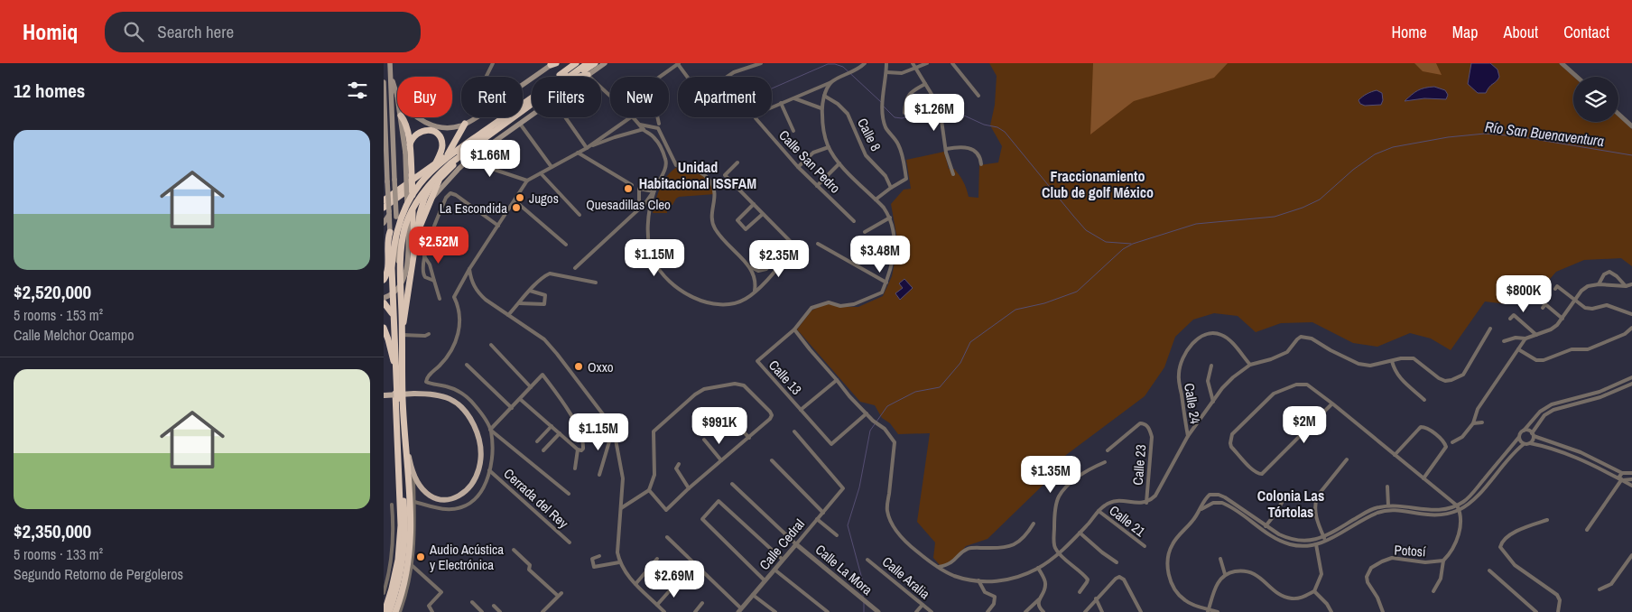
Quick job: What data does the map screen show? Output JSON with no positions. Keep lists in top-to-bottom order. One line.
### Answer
{"streets":{"street":["Calle 8","Calle San Pedro","Calle 13","Calle 24","Calle 23","Cerrada del Rey","Calle 21","Calle Cedral","Potosí","Calle La Mora","Calle Aralia"]},"crossings":[["Calle Cedral","Calle La Mora"]],"districts":["Unidad Habitacional ISSFAM","Fraccionamiento Club de golf México","Colonia Las Tórtolas"],"water":["Río San Buenaventura"],"places":["Quesadillas Cleo","Jugos","La Escondida","Oxxo","Audio Acústica y Electrónica"],"page":{"header":"Homiq","search":"Search here","nav":["Home","Map","About","Contact"],"heading":"12 homes","chip":["Buy","Rent","Filters","New","Apartment"],"price":["$1.26M","$1.66M","$2.52M","$3.48M","$1.15M","$2.35M","$800K","$2M","$991K","$1.15M","$1.35M","$2.69M"],"list":[{"name":"$2,520,000","note":"5 rooms · 153 m² · Calle Melchor Ocampo"},{"name":"$2,350,000","note":"5 rooms · 133 m² · Segundo Retorno de Pergoleros"}]}}
